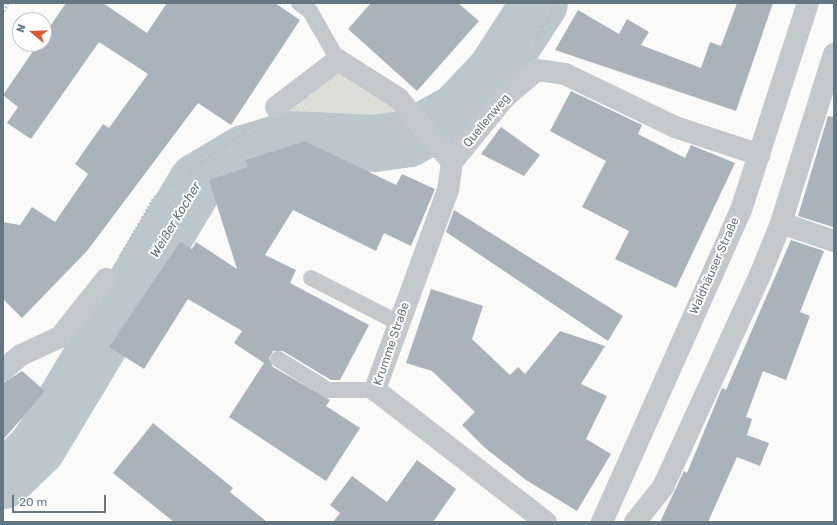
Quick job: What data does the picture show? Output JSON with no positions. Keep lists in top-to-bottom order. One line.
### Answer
{"streets":{"street":["Quellenweg","Waldhäuser Straße","Krumme Straße"]},"crossings":[["Quellenweg","Waldhäuser Straße"],["Quellenweg","Krumme Straße"]],"water":["Weißer Kocher"],"scale_bar":"20 m","north":"left"}
